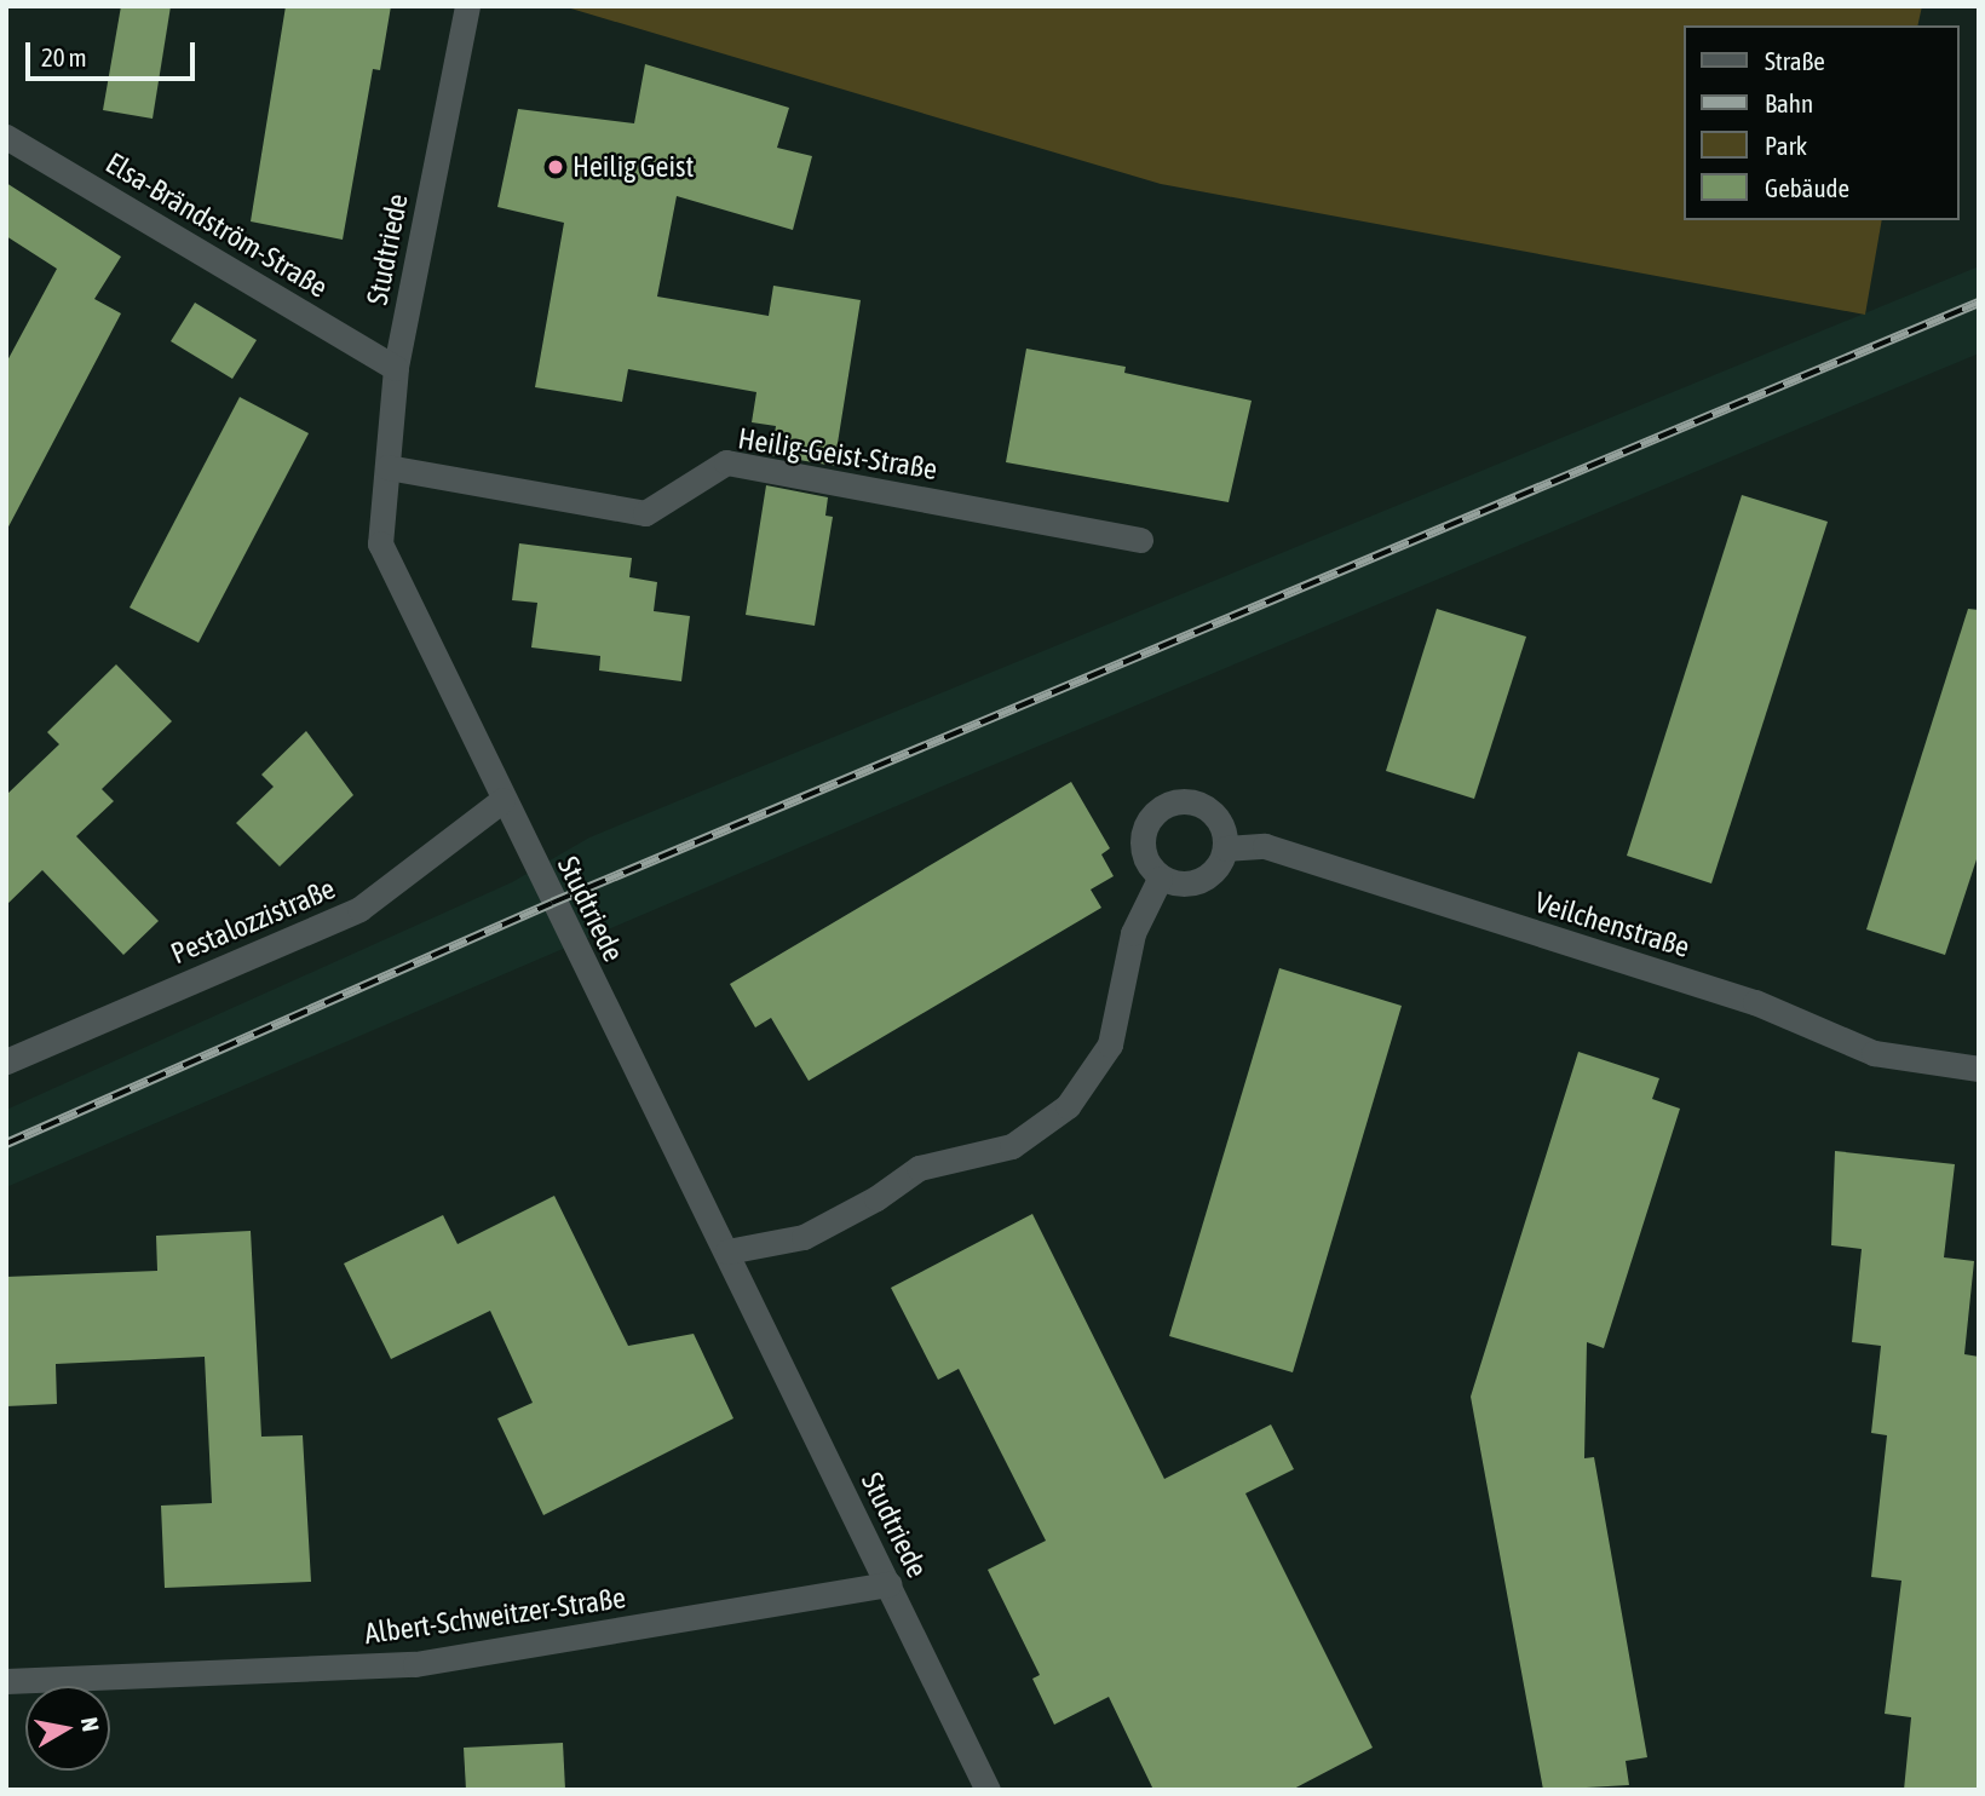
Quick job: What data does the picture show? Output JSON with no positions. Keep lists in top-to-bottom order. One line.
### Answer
{"streets":{"street":["Elsa-Brändström-Straße","Studtriede","Heilig-Geist-Straße","Pestalozzistraße","Veilchenstraße","Albert-Schweitzer-Straße"]},"crossings":[["Elsa-Brändström-Straße","Studtriede"],["Studtriede","Heilig-Geist-Straße"],["Studtriede","Pestalozzistraße"],["Studtriede","Albert-Schweitzer-Straße"]],"places":["Heilig Geist"],"legend":["Straße","Bahn","Park","Gebäude"],"scale_bar":"20 m","north":"right"}
